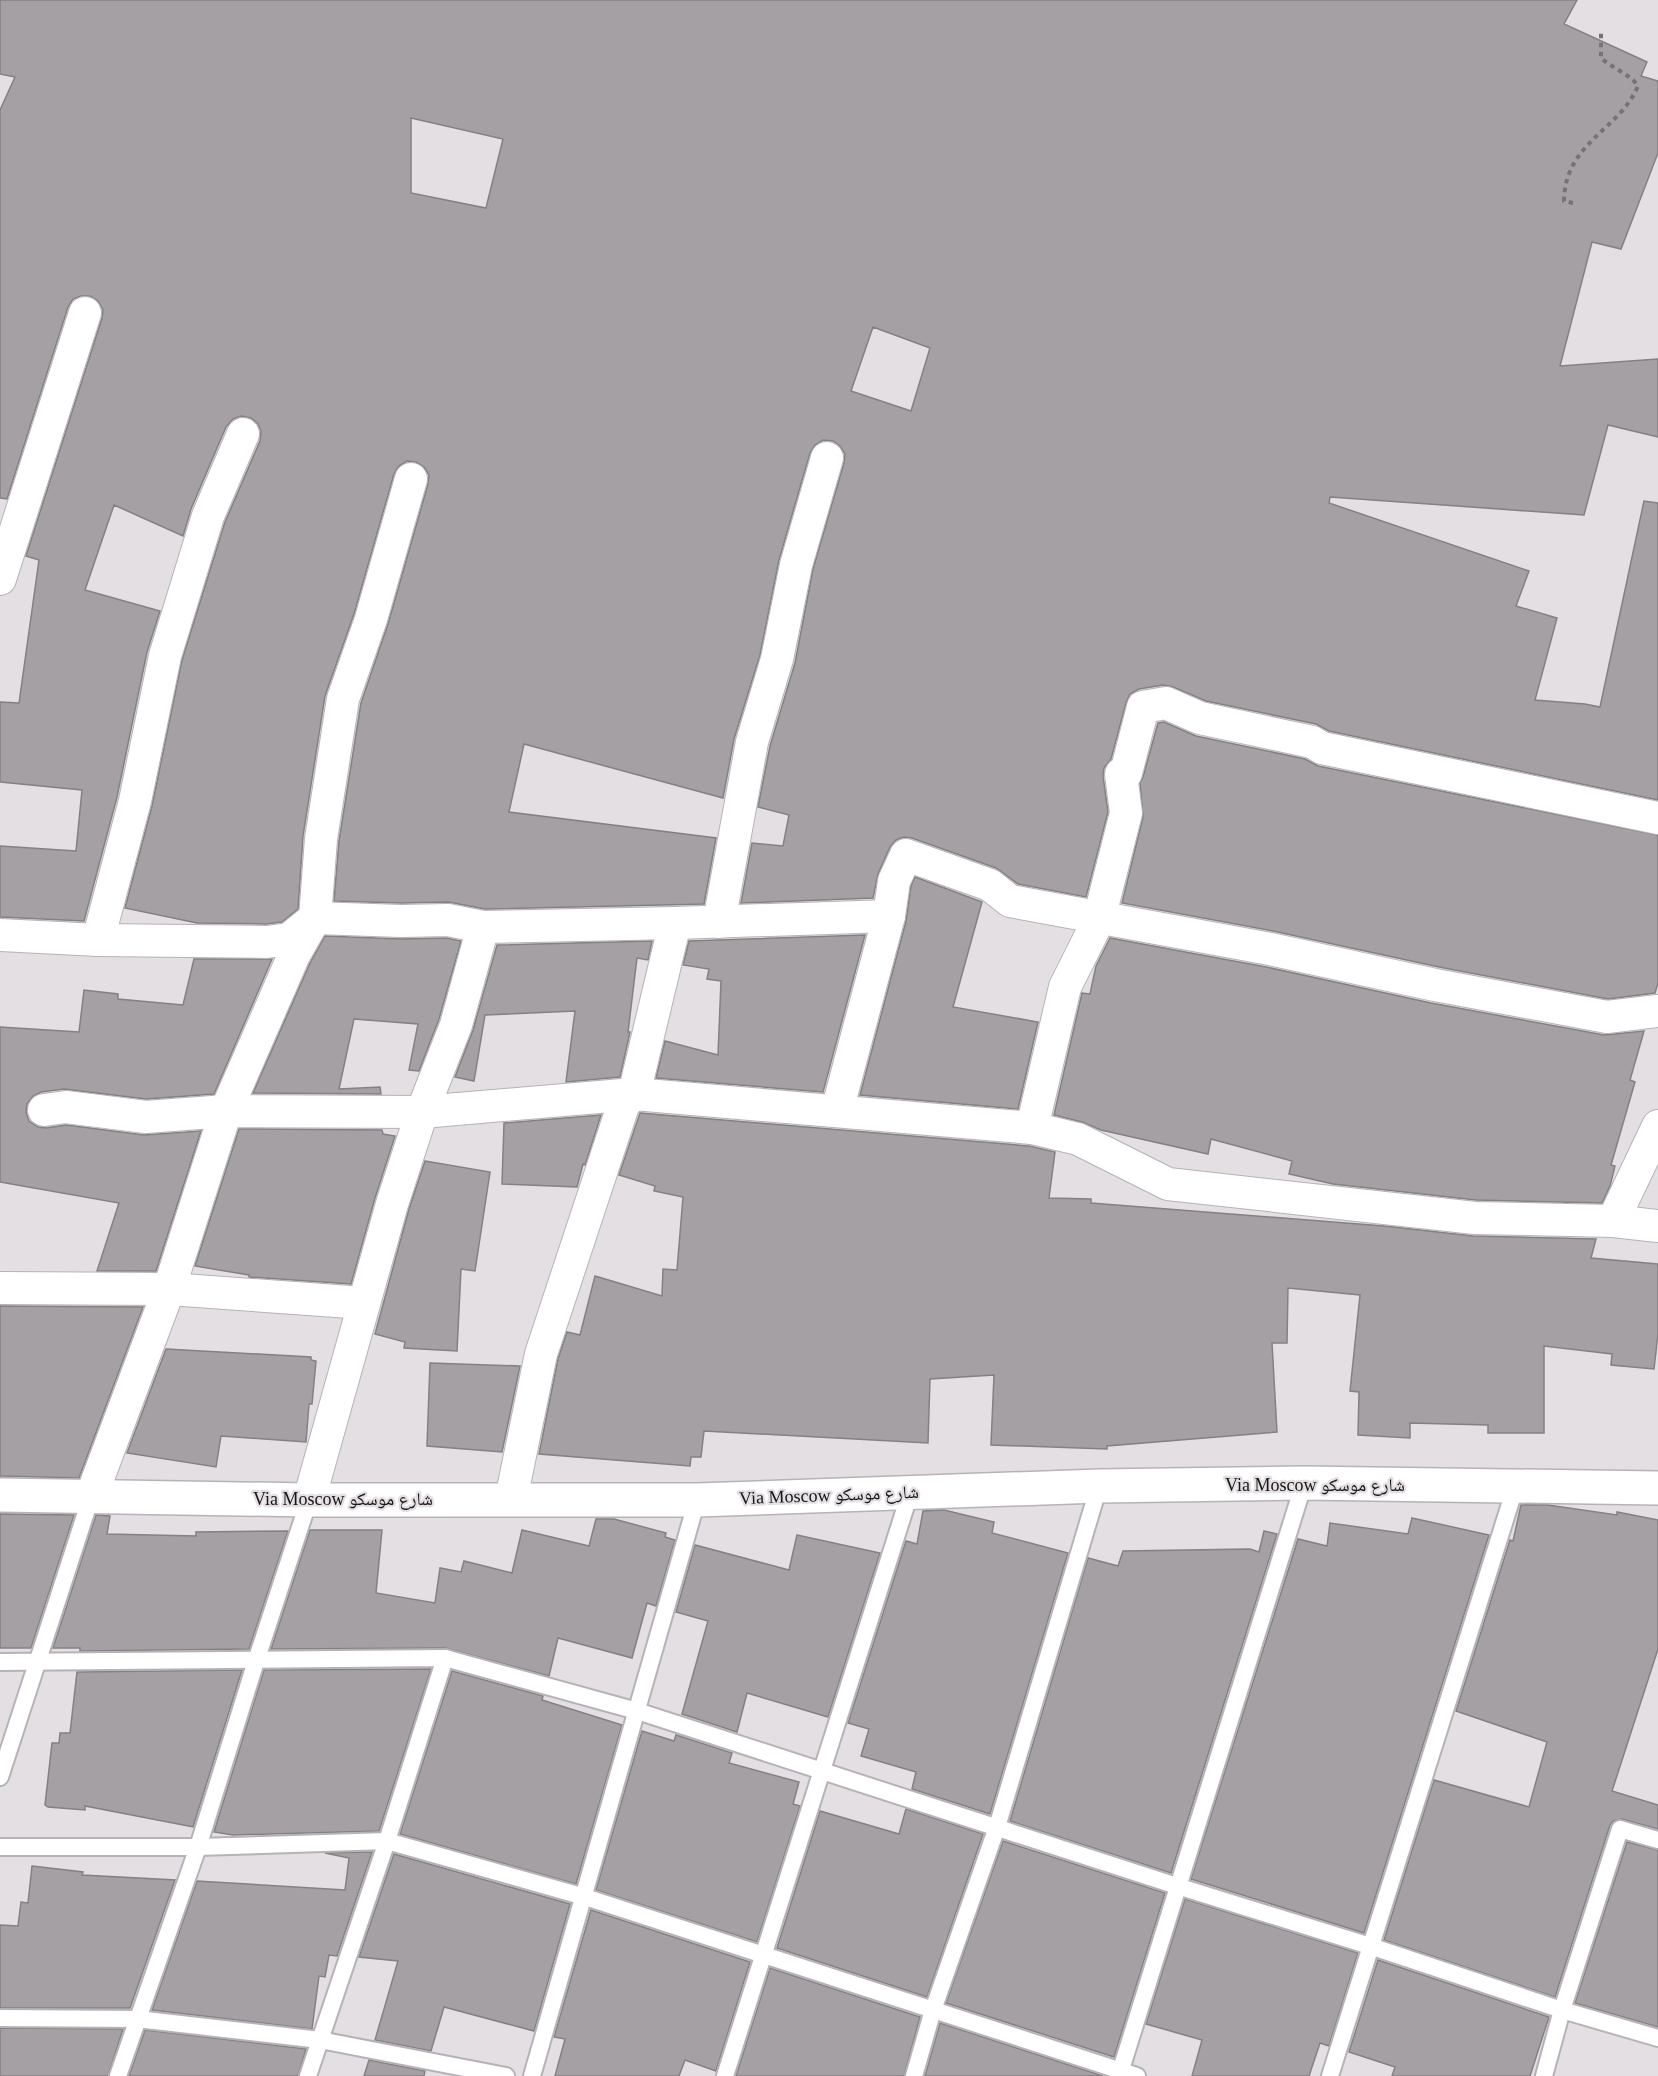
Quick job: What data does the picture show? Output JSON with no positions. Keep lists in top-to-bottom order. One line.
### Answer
{"streets":{"main road":["Via Moscow شارع موسكو"]}}
